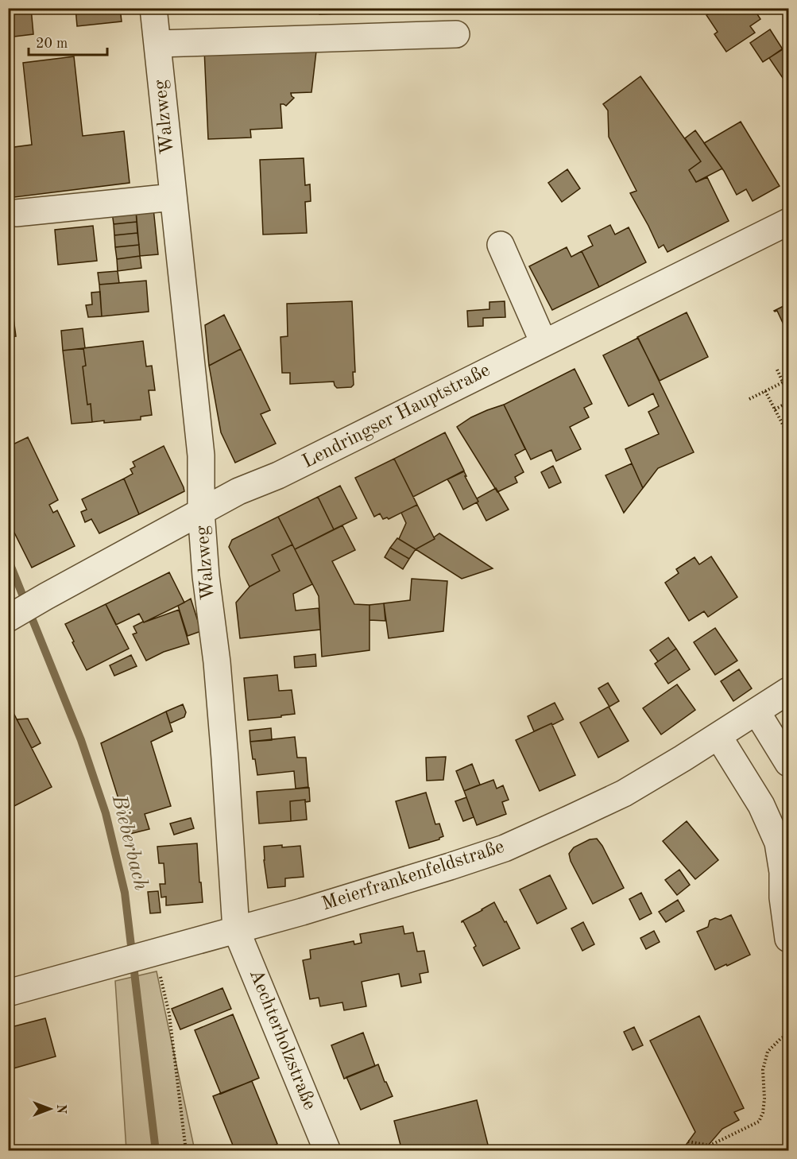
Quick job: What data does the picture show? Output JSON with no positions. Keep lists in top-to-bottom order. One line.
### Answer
{"streets":{"street":["Walzweg","Lendringser Hauptstraße","Meierfrankenfeldstraße","Aechterholzstraße"]},"crossings":[["Walzweg","Lendringser Hauptstraße"],["Walzweg","Meierfrankenfeldstraße"],["Walzweg","Aechterholzstraße"],["Meierfrankenfeldstraße","Aechterholzstraße"]],"water":["Bieberbach"],"scale_bar":"20 m","north":"right"}
